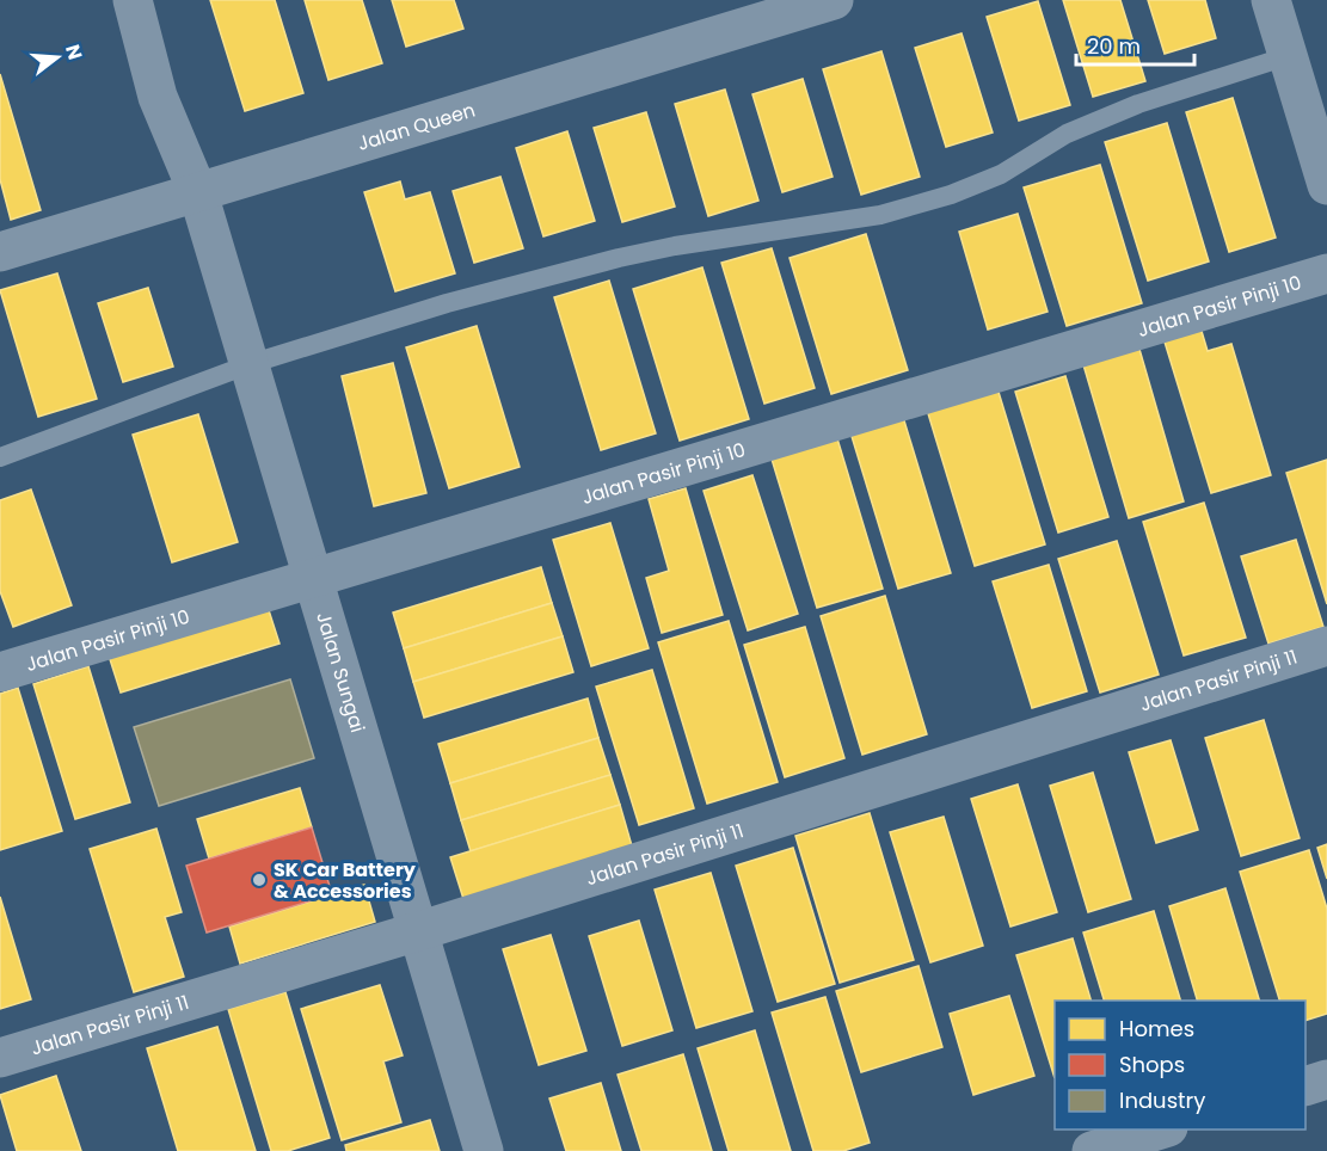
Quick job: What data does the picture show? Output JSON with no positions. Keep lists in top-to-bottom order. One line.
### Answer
{"streets":{"street":["Jalan Queen","Jalan Pasir Pinji 10","Jalan Sungai","Jalan Pasir Pinji 11"]},"crossings":[["Jalan Queen","Jalan Sungai"],["Jalan Pasir Pinji 10","Jalan Sungai"],["Jalan Sungai","Jalan Pasir Pinji 11"]],"places":["SK Car Battery & Accessories"],"legend":["Homes","Shops","Industry"],"scale_bar":"20 m","north":"right"}
